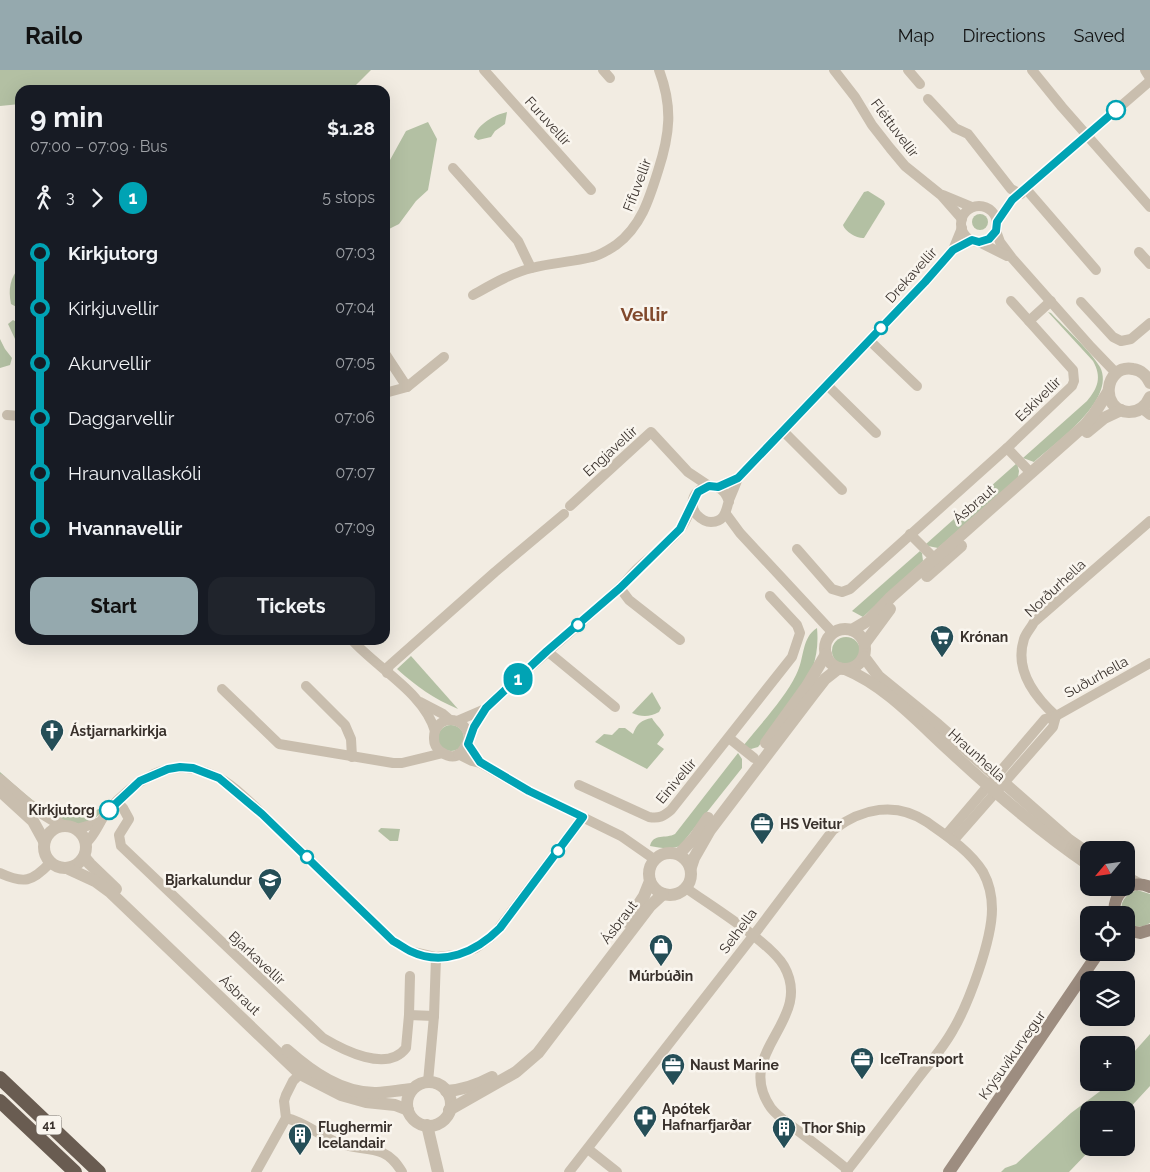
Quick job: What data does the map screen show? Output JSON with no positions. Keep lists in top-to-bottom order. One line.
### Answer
{"streets":{"highway":["41"],"main road":["Krýsuvíkurvegur"],"street":["Furuvellir","Fléttuvellir","Fífuvellir","Drekavellir","Eskivellir","Engjavellir","Ásbraut","Norðurhella","Suðurhella","Hraunhella","Einivellir","Selhella","Bjarkavellir"]},"crossings":[["Fléttuvellir","Drekavellir"],["Drekavellir","Engjavellir"],["Ásbraut","Hraunhella"],["Norðurhella","Suðurhella"],["Suðurhella","Hraunhella"]],"districts":["Vellir"],"places":{"supermarket":["Krónan"],"church":["Ástjarnarkirkja"],"other":["Kirkjutorg"],"office":["HS Veitur","IceTransport","Naust Marine"],"school or university":["Bjarkalundur"],"shop":["Múrbúðin"],"pharmacy":["Apótek Hafnarfjarðar"],"building":["Thor Ship","Flughermir Icelandair"]},"lines":["bus line 1"],"north":"bottom left","page":{"header":"Railo","nav":["Map","Directions","Saved"],"on_map":"1","heading":["9 min","07:00 – 07:09 · Bus","$1.28"],"legs":["3","1","5 stops"],"list":[{"name":"Kirkjutorg","value":"07:03"},{"name":"Kirkjuvellir","value":"07:04"},{"name":"Akurvellir","value":"07:05"},{"name":"Daggarvellir","value":"07:06"},{"name":"Hraunvallaskóli","value":"07:07"},{"name":"Hvannavellir","value":"07:09"}],"buttons":["Start","Tickets"],"map_buttons":["+","−"]}}
